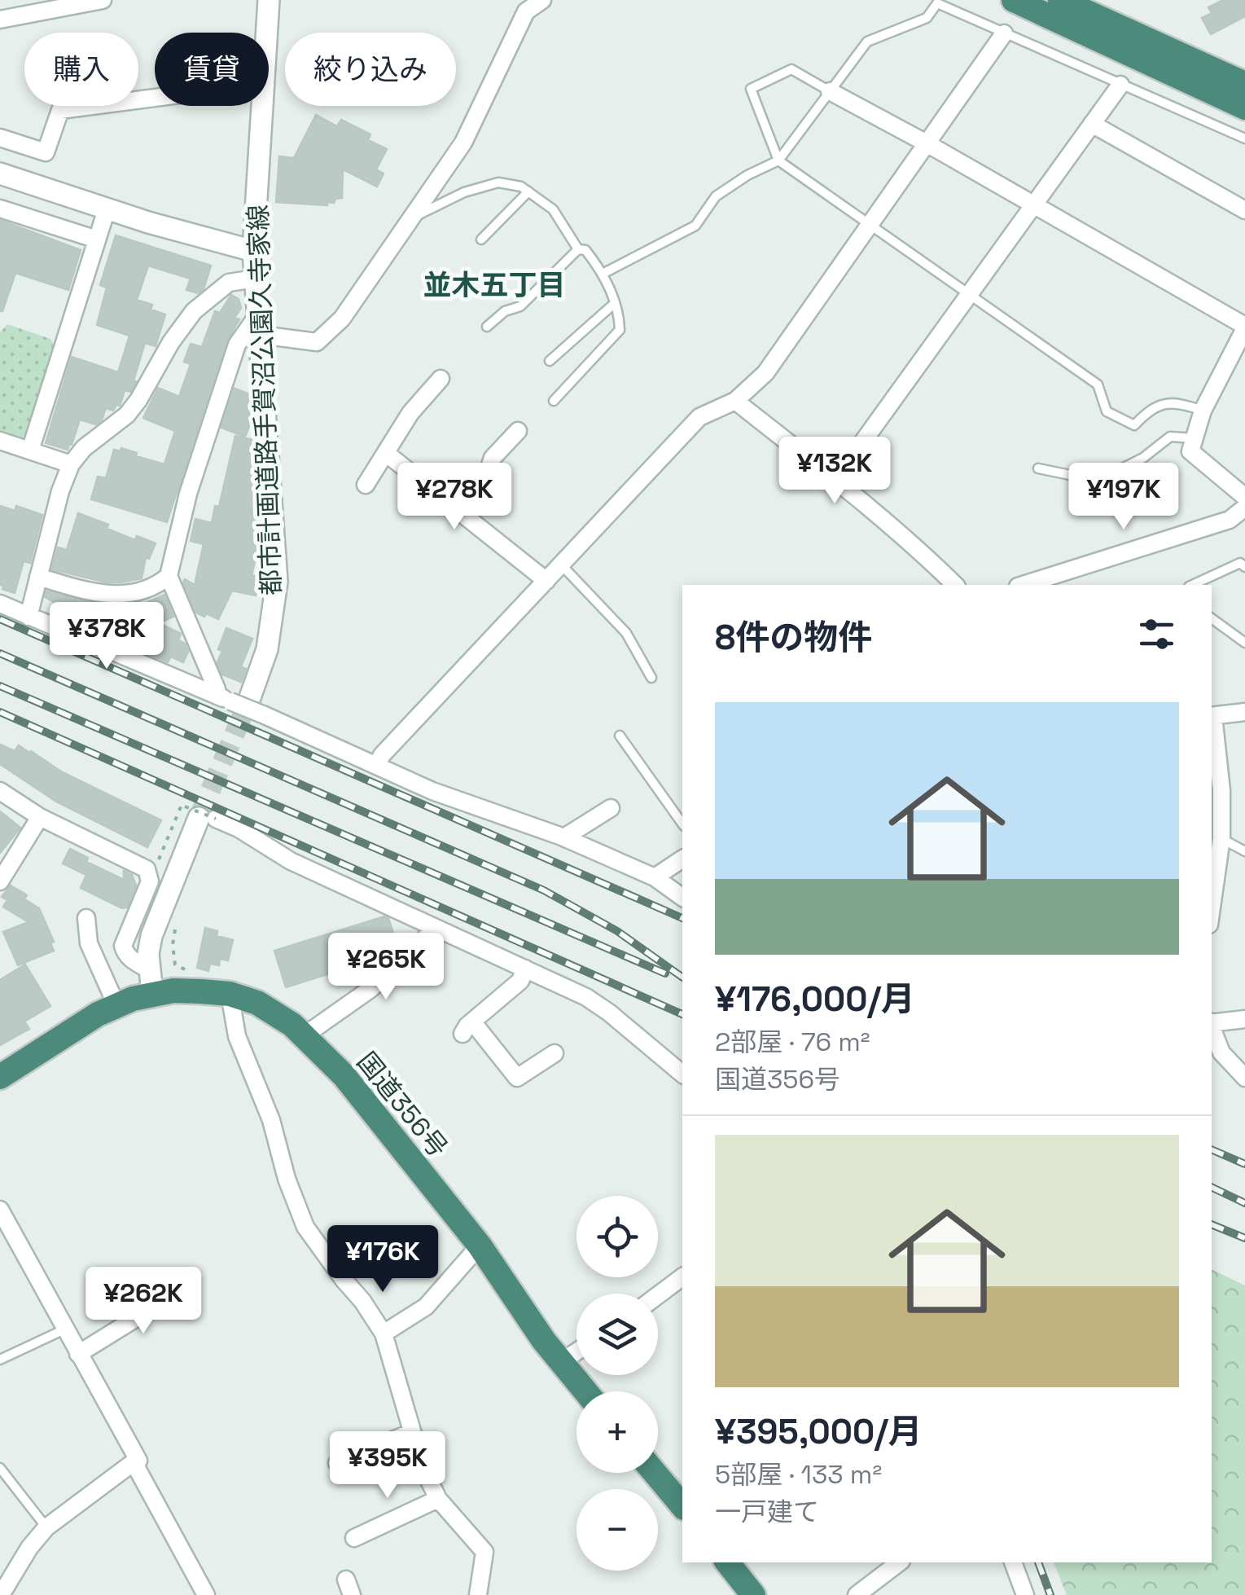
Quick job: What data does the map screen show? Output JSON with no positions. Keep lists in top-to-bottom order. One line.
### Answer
{"streets":{"highway":["国道356号"],"street":["都市計画道路手賀沼公園久寺家線"]},"districts":["並木五丁目"],"page":{"chip":["購入","賃貸","絞り込み"],"price":["¥132K","¥278K","¥197K","¥378K","¥265K","¥176K","¥262K","¥395K"],"heading":"8件の物件","list":[{"name":"¥176,000/月","note":"2部屋 · 76 m² · 国道356号"},{"name":"¥395,000/月","note":"5部屋 · 133 m² · 一戸建て"}],"map_buttons":["+","−"]}}
